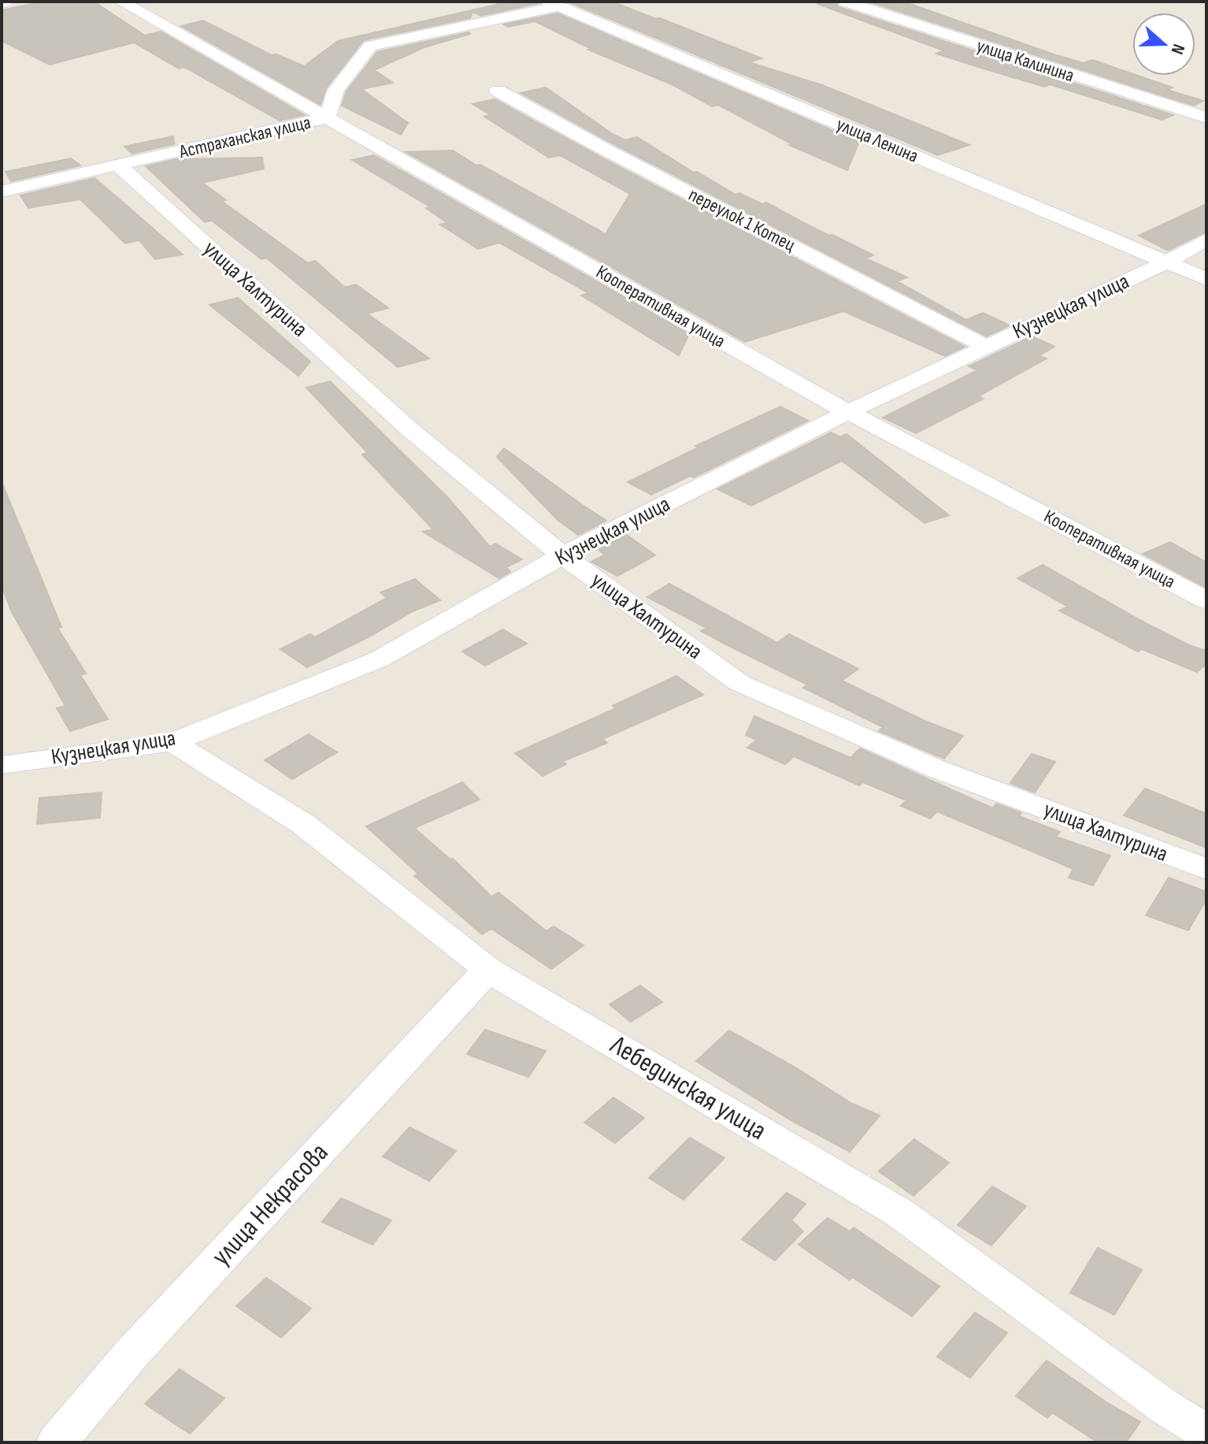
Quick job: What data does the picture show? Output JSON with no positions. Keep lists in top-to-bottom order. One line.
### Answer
{"streets":{"street":["улица Калинина","Астраханская улица","улица Ленина","переулок 1 Котец","улица Халтурина","Кооперативная улица","Кузнецкая улица","Лебединская улица","улица Некрасова"]},"crossings":[["Астраханская улица","улица Ленина"],["Астраханская улица","улица Халтурина"],["Астраханская улица","Кооперативная улица"],["улица Ленина","Кузнецкая улица"],["переулок 1 Котец","Кузнецкая улица"],["улица Халтурина","Кузнецкая улица"],["Кооперативная улица","Кузнецкая улица"],["Кузнецкая улица","Лебединская улица"],["Лебединская улица","улица Некрасова"]],"north":"right"}
